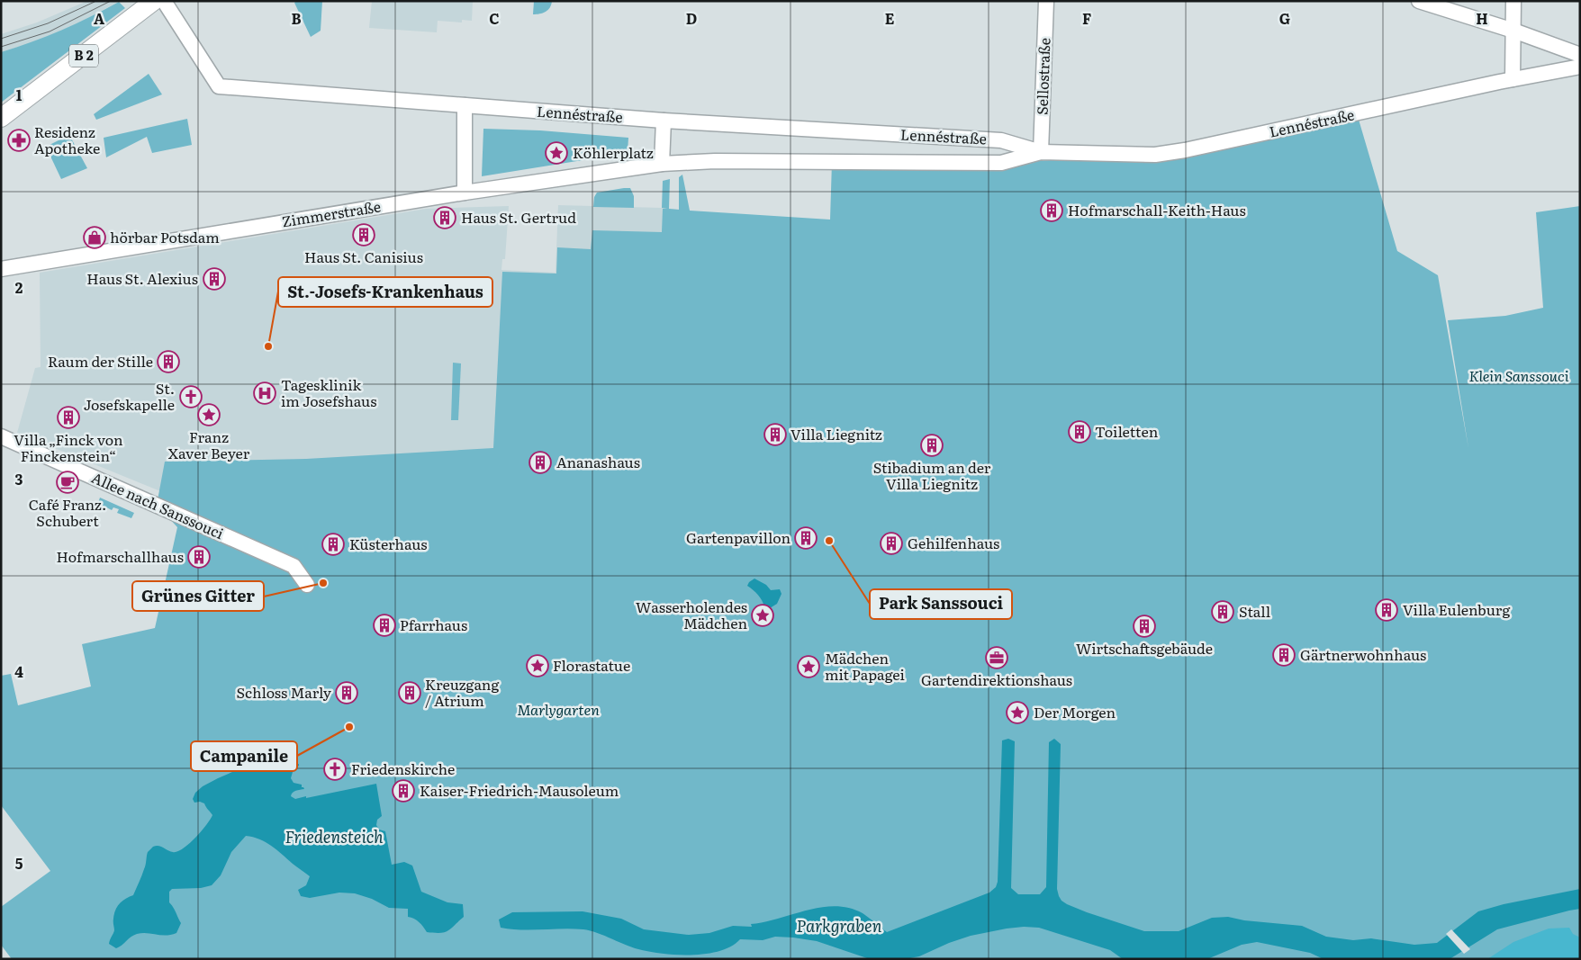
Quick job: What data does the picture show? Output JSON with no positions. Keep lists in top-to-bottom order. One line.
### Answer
{"streets":{"main road":["B 2"],"street":["Sellostraße","Lennéstraße","Zimmerstraße","Allee nach Sanssouci"]},"crossings":[["Sellostraße","Lennéstraße"],["Lennéstraße","Zimmerstraße"]],"water":["Friedensteich","Parkgraben"],"parks":["Klein Sanssouci","Marlygarten"],"places":{"pharmacy":["Residenz Apotheke"],"place":["Köhlerplatz","Franz Xaver Beyer","Wasserholendes Mädchen","Florastatue","Mädchen mit Papagei","Der Morgen"],"building":["Hofmarschall-Keith-Haus","Haus St. Gertrud","Haus St. Canisius","Haus St. Alexius","Raum der Stille","Villa „Finck von Finckenstein“","Toiletten","Villa Liegnitz","Stibadium an der Villa Liegnitz","Ananashaus","Gartenpavillon","Gehilfenhaus","Küsterhaus","Hofmarschallhaus","Villa Eulenburg","Stall","Pfarrhaus","Wirtschaftsgebäude","Gärtnerwohnhaus","Schloss Marly","Kreuzgang / Atrium","Kaiser-Friedrich-Mausoleum"],"shop":["hörbar Potsdam"],"other":["St.-Josefs-Krankenhaus","Park Sanssouci","Grünes Gitter","Campanile"],"hospital":["Tagesklinik im Josefshaus"],"church":["St. Josefskapelle","Friedenskirche"],"cafe":["Café Franz. Schubert"],"office":["Gartendirektionshaus"]},"grid":{"columns":["A","B","C","D","E","F","G","H"],"rows":["1","2","3","4","5"]}}
